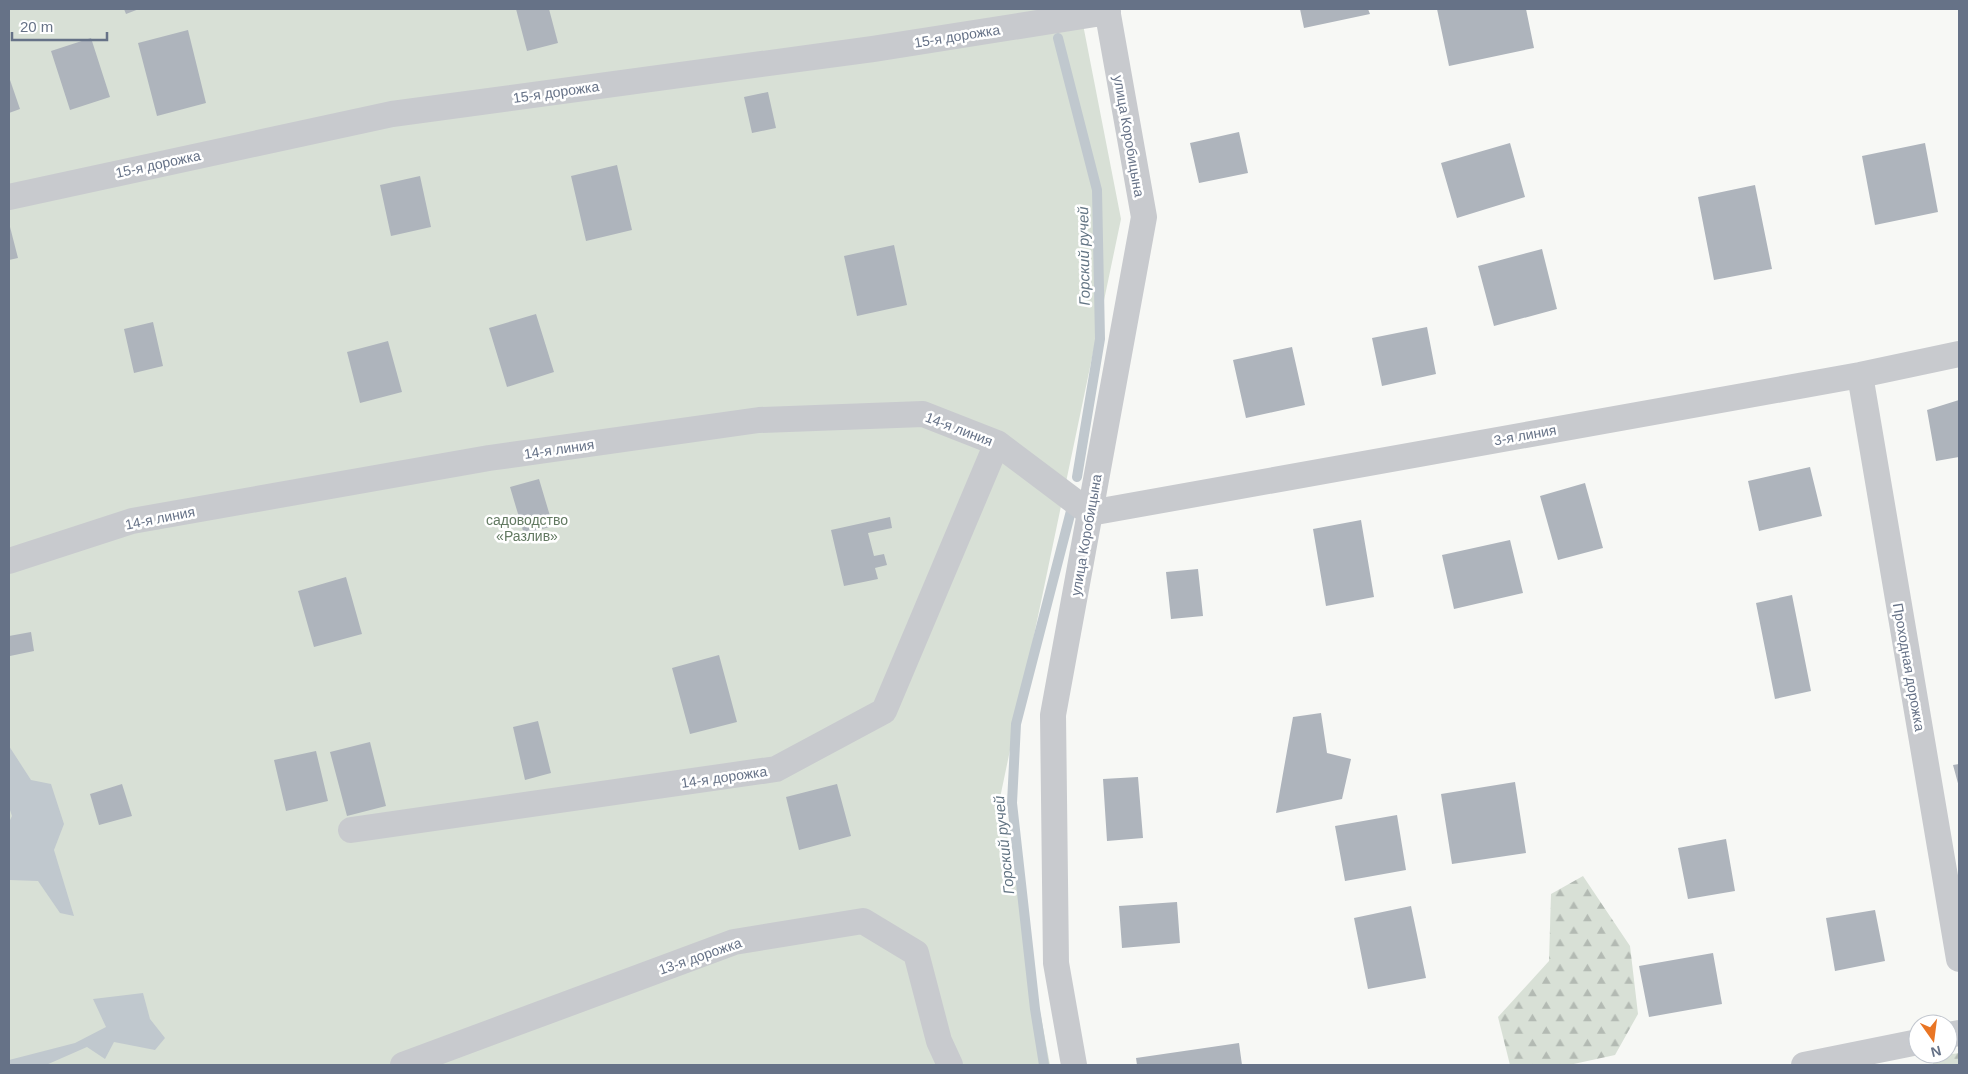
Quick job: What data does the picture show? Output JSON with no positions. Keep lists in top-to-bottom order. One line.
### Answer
{"streets":{"street":["15-я дорожка","улица Коробицына","14-я линия","3-я линия","Проходная дорожка","14-я дорожка","13-я дорожка"]},"crossings":[["15-я дорожка","улица Коробицына"],["улица Коробицына","14-я линия"],["улица Коробицына","3-я линия"],["14-я линия","3-я линия"],["14-я линия","14-я дорожка"],["3-я линия","Проходная дорожка"]],"water":["Горский ручей"],"parks":["садоводство «Разлив»"],"scale_bar":"20 m","north":"bottom"}
